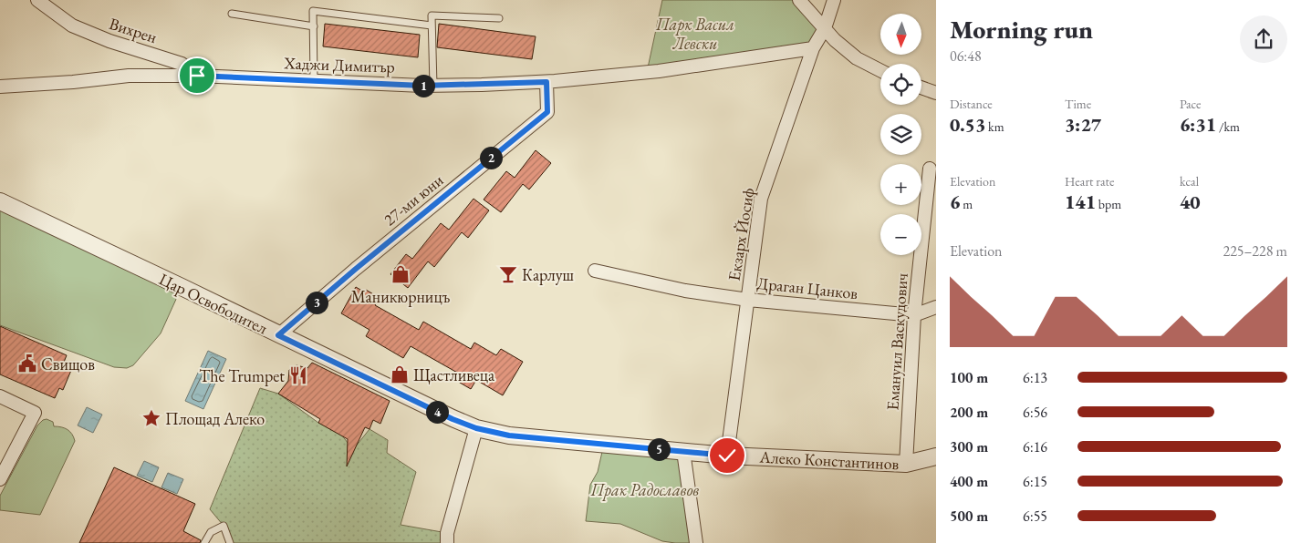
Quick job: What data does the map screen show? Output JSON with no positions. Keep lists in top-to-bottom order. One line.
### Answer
{"streets":{"street":["Вихрен","Хаджи Димитър","27-ми юни","Екзарх Йосиф","Драган Цанков","Цар Освободител","Емануил Васкудович","Алеко Константинов"]},"crossings":[["Вихрен","Хаджи Димитър"],["Хаджи Димитър","27-ми юни"],["Хаджи Димитър","Екзарх Йосиф"],["27-ми юни","Цар Освободител"],["Екзарх Йосиф","Драган Цанков"],["Екзарх Йосиф","Алеко Константинов"],["Драган Цанков","Емануил Васкудович"],["Цар Освободител","Алеко Константинов"],["Емануил Васкудович","Алеко Константинов"]],"parks":["Парк Васил Левски","Прак Радославов"],"places":{"shop":["Маникюрницъ","Щастливеца"],"bar":["Карлуш"],"public building":["Свищов"],"restaurant":["The Trumpet"],"place":["Площад Алеко"]},"north":"bottom","page":{"heading":["Morning run","06:48"],"map_buttons":["+","−"],"pins":["1","2","3","4","5"],"stats":[["Distance","0.53 km"],["Time","3:27"],["Pace","6:31 /km"],["Elevation","6 m"],["Heart rate","141 bpm"],["kcal","40"]],"chart":["Elevation","225–228 m"],"list":[{"name":"100 m","note":"6:13"},{"name":"200 m","note":"6:56"},{"name":"300 m","note":"6:16"},{"name":"400 m","note":"6:15"},{"name":"500 m","note":"6:55"}]}}
